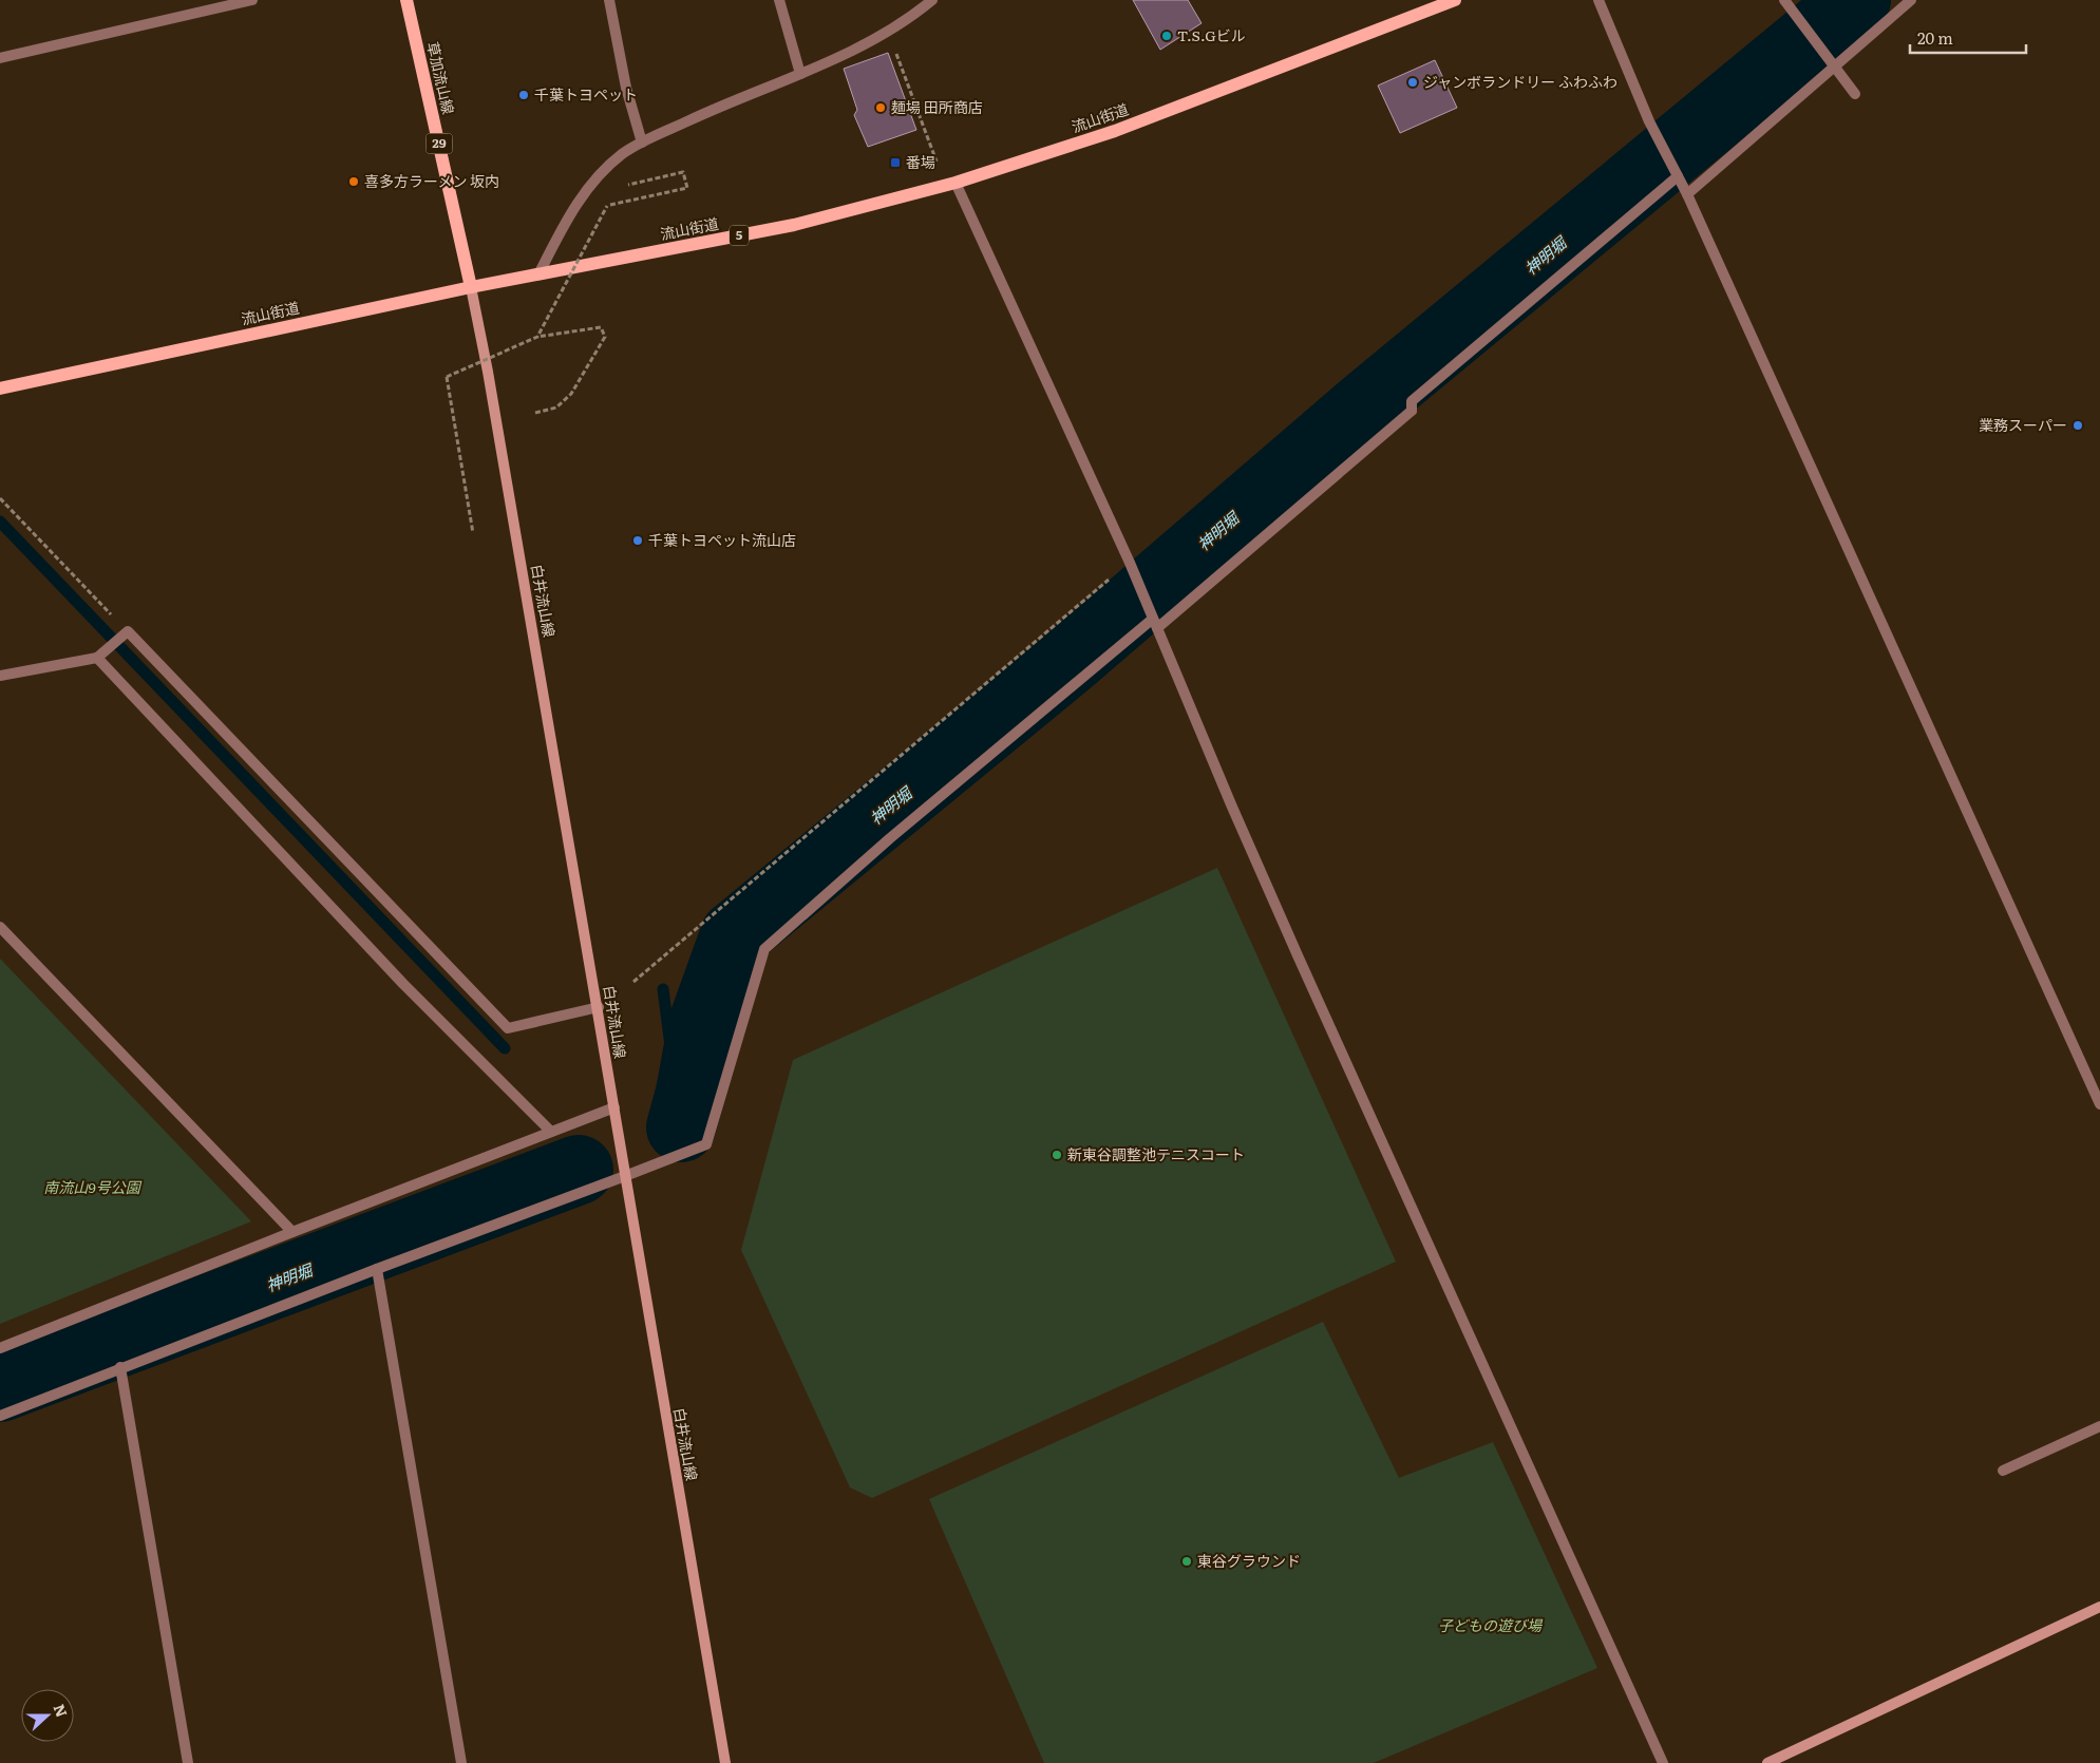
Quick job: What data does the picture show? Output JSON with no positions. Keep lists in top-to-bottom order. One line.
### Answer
{"streets":{"main road":["草加流山線","流山街道","29","5","白井流山線"]},"crossings":[["草加流山線","流山街道"],["草加流山線","白井流山線"],["流山街道","白井流山線"]],"water":["神明堀"],"parks":["南流山9号公園","子どもの遊び場"],"places":{"other":["T.S.Gビル","ジャンボランドリー ふわふわ","千葉トヨペット","麺場 田所商店","喜多方ラーメン 坂内","業務スーパー","千葉トヨペット流山店","新東谷調整池テニスコート","東谷グラウンド"],"transit":["番場"]},"scale_bar":"20 m","north":"right"}
